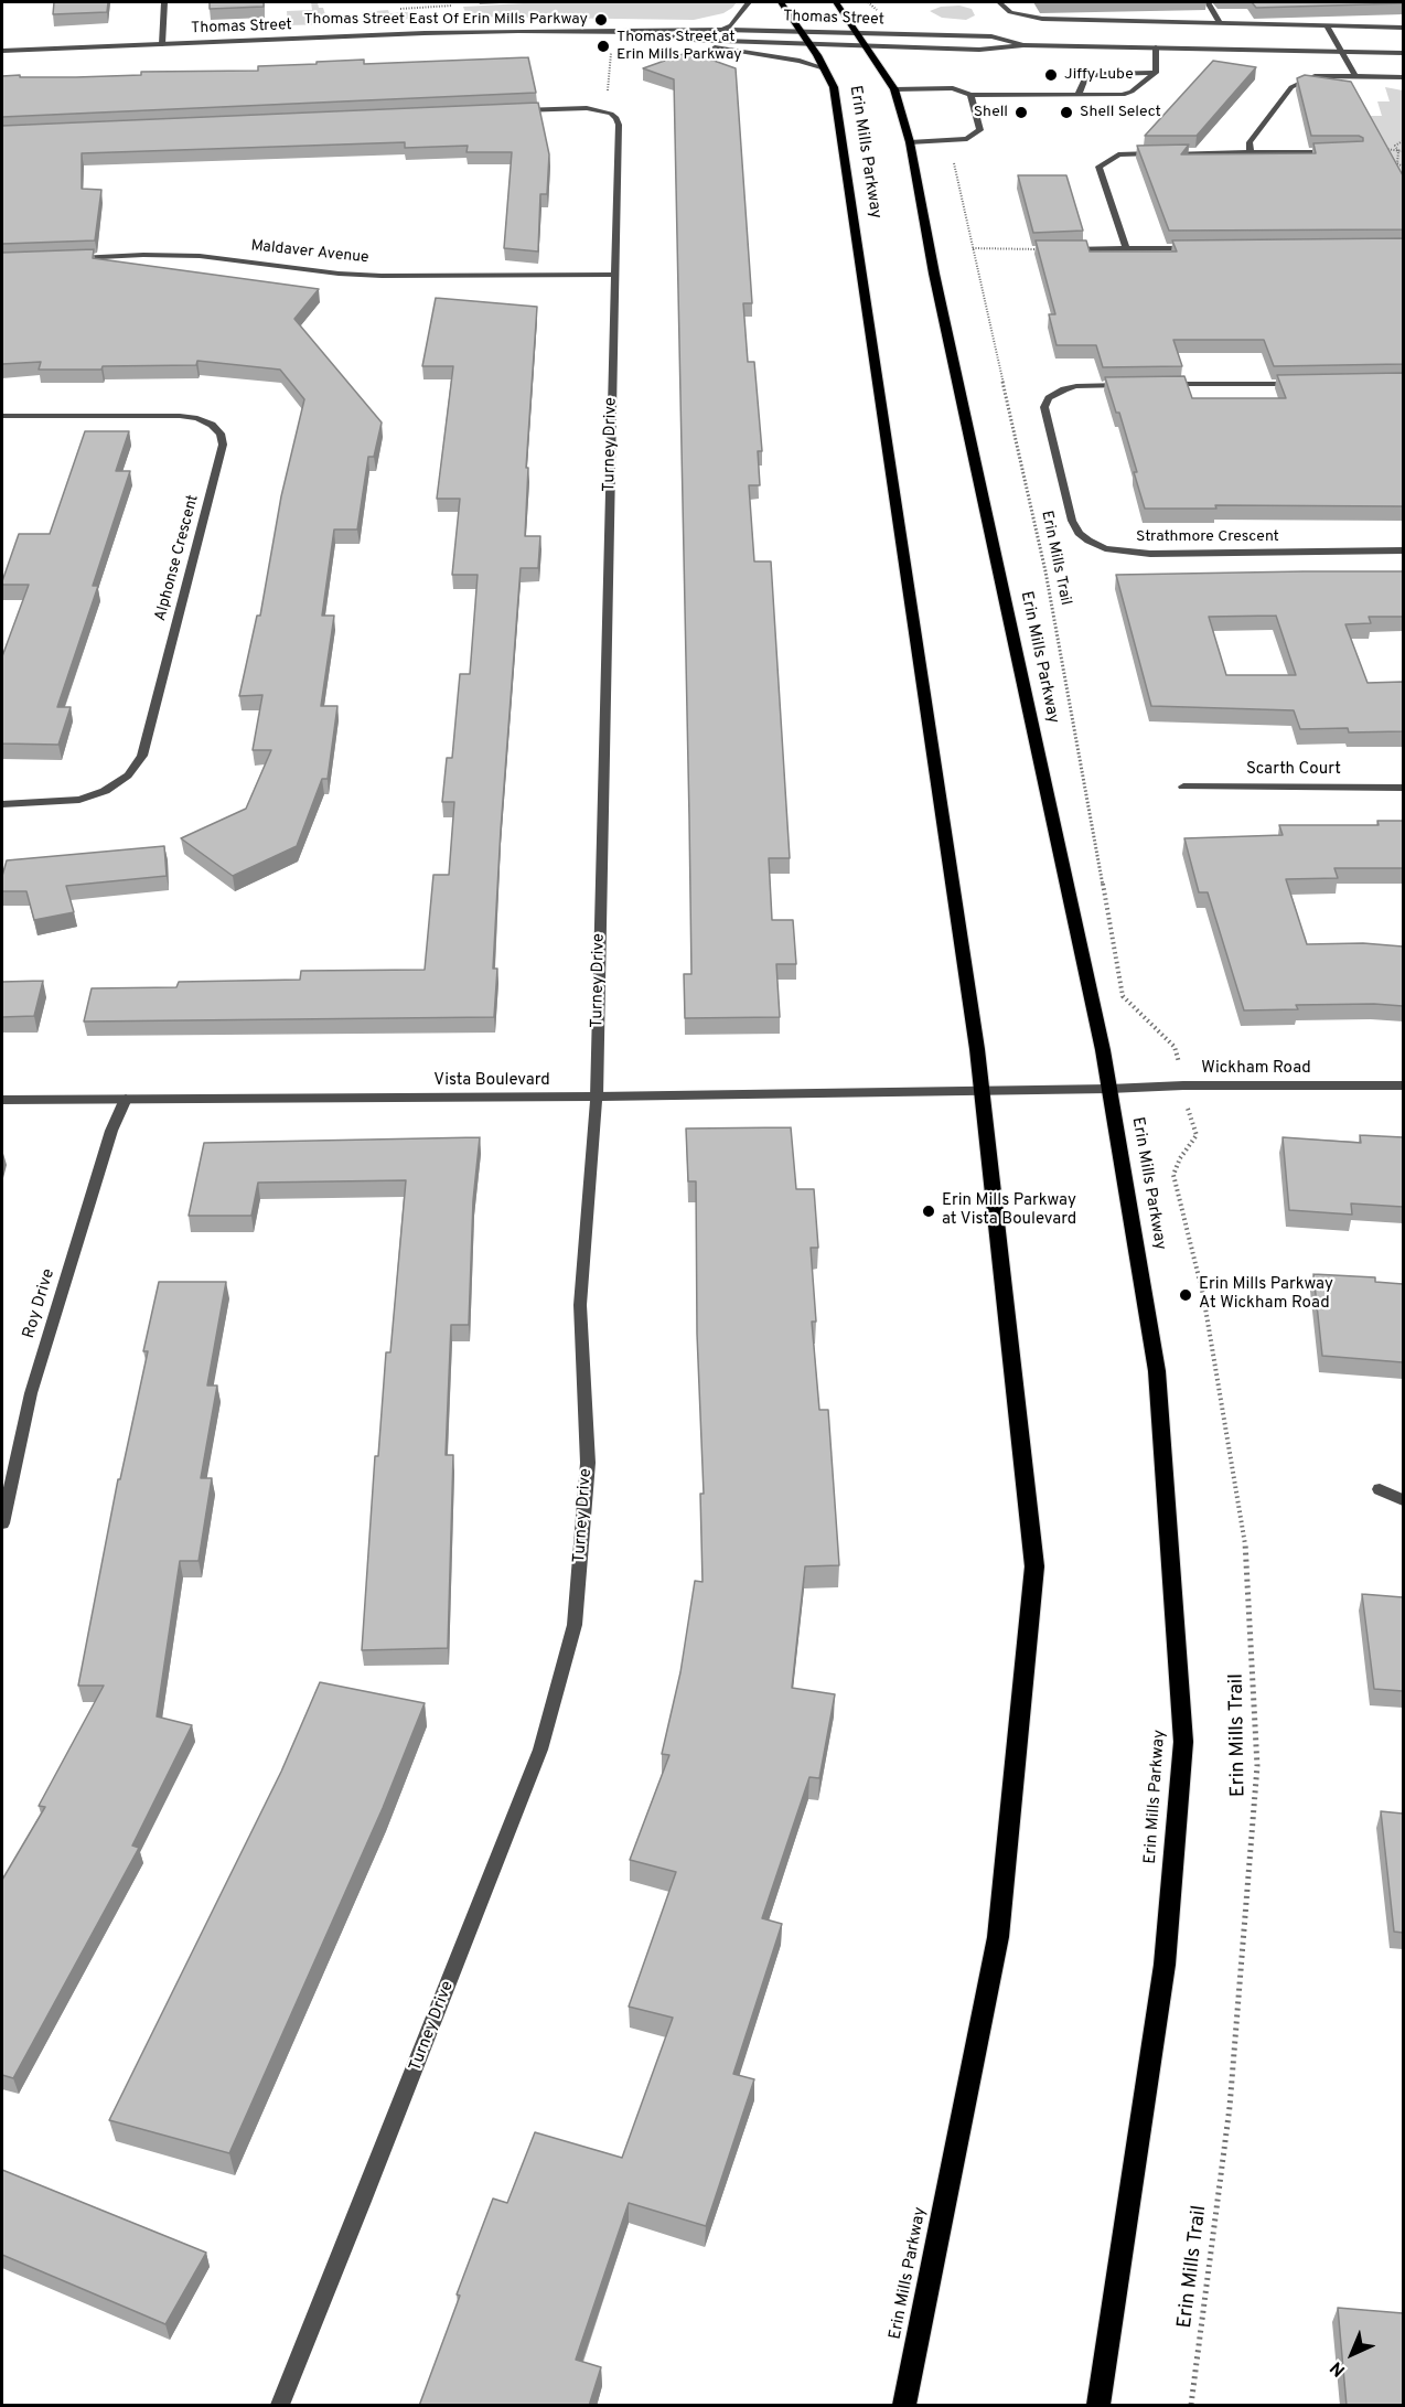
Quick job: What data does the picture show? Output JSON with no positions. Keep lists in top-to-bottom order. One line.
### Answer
{"streets":{"main road":["Erin Mills Parkway"],"street":["Thomas Street","Maldaver Avenue","Turney Drive","Strathmore Crescent","Alphonse Crescent","Scarth Court","Wickham Road","Vista Boulevard","Roy Drive"],"path":["Erin Mills Trail"]},"crossings":[["Thomas Street","Erin Mills Parkway"],["Erin Mills Parkway","Wickham Road"],["Erin Mills Parkway","Vista Boulevard"],["Maldaver Avenue","Turney Drive"],["Turney Drive","Vista Boulevard"],["Wickham Road","Vista Boulevard"],["Vista Boulevard","Roy Drive"]],"places":["Thomas Street East Of Erin Mills Parkway","Thomas Street at Erin Mills Parkway","Jiffy Lube","Shell","Shell Select","Erin Mills Parkway at Vista Boulevard","Erin Mills Parkway At Wickham Road"],"north":"bottom left"}
